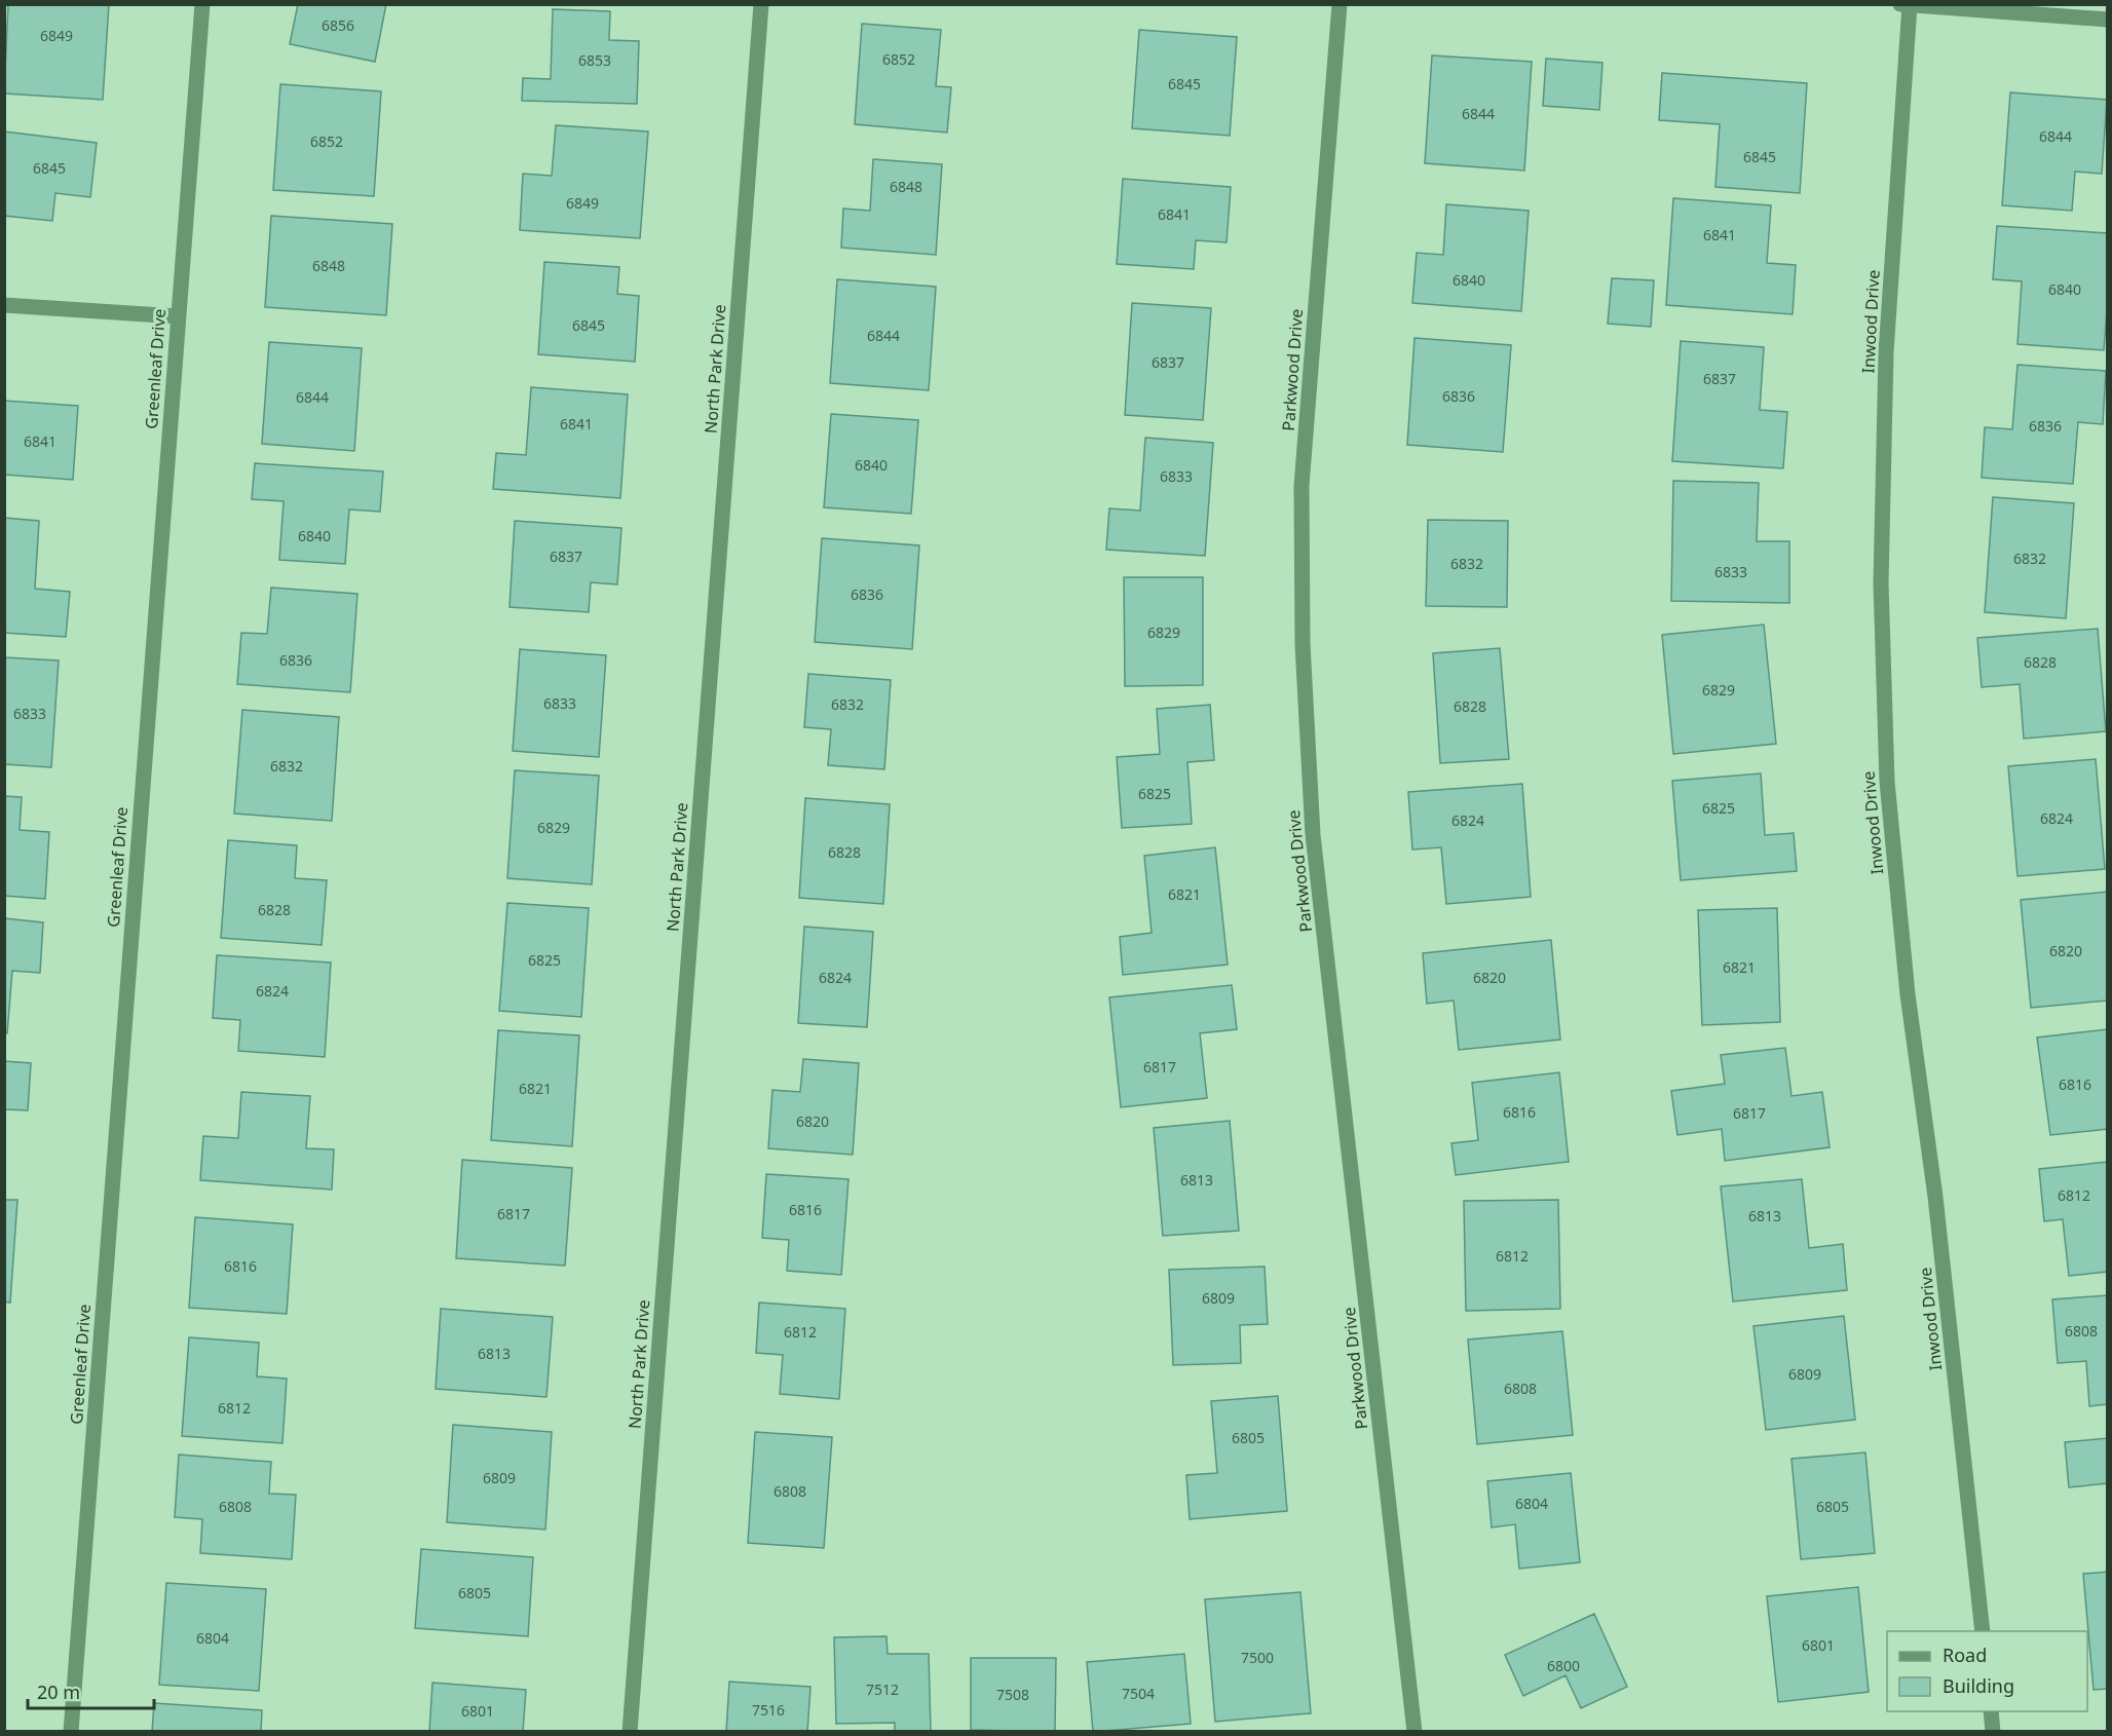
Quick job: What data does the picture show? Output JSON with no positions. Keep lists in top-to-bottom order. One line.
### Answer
{"streets":{"street":["Inwood Drive","Greenleaf Drive","North Park Drive","Parkwood Drive"]},"house_numbers":["6856","6849","6852","6853","6845","6844","6844","6852","6845","6845","6848","6849","6841","6841","6848","6840","6840","6845","6844","6837","6837","6836","6844","6841","6836","6841","6840","6833","6840","6837","6832","6832","6833","6836","6829","6836","6828","6829","6833","6832","6828","6833","6832","6825","6825","6824","6824","6829","6828","6821","6828","6820","6825","6821","6824","6820","6824","6817","6816","6821","6816","6817","6820","6813","6812","6816","6817","6813","6812","6816","6809","6808","6812","6813","6809","6808","6812","6805","6809","6808","6804","6808","6805","6805","6804","6801","7500","6800","7512","7504","7508","7516","6801"],"legend":["Road","Building"],"scale_bar":"20 m"}
